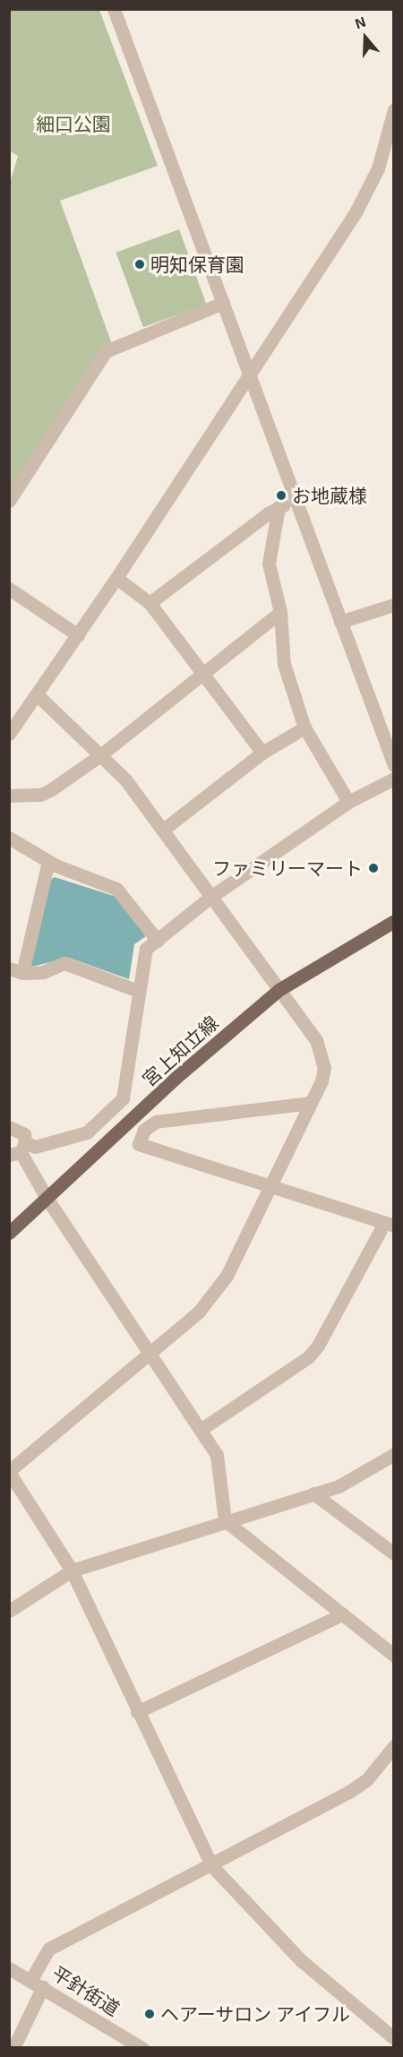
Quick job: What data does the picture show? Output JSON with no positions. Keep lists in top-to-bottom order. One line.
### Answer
{"streets":{"main road":["宮上知立線"],"street":["平針街道"]},"parks":["細口公園"],"places":["明知保育園","お地蔵様","ファミリーマート","ヘアーサロン アイフル"],"north":"top"}
